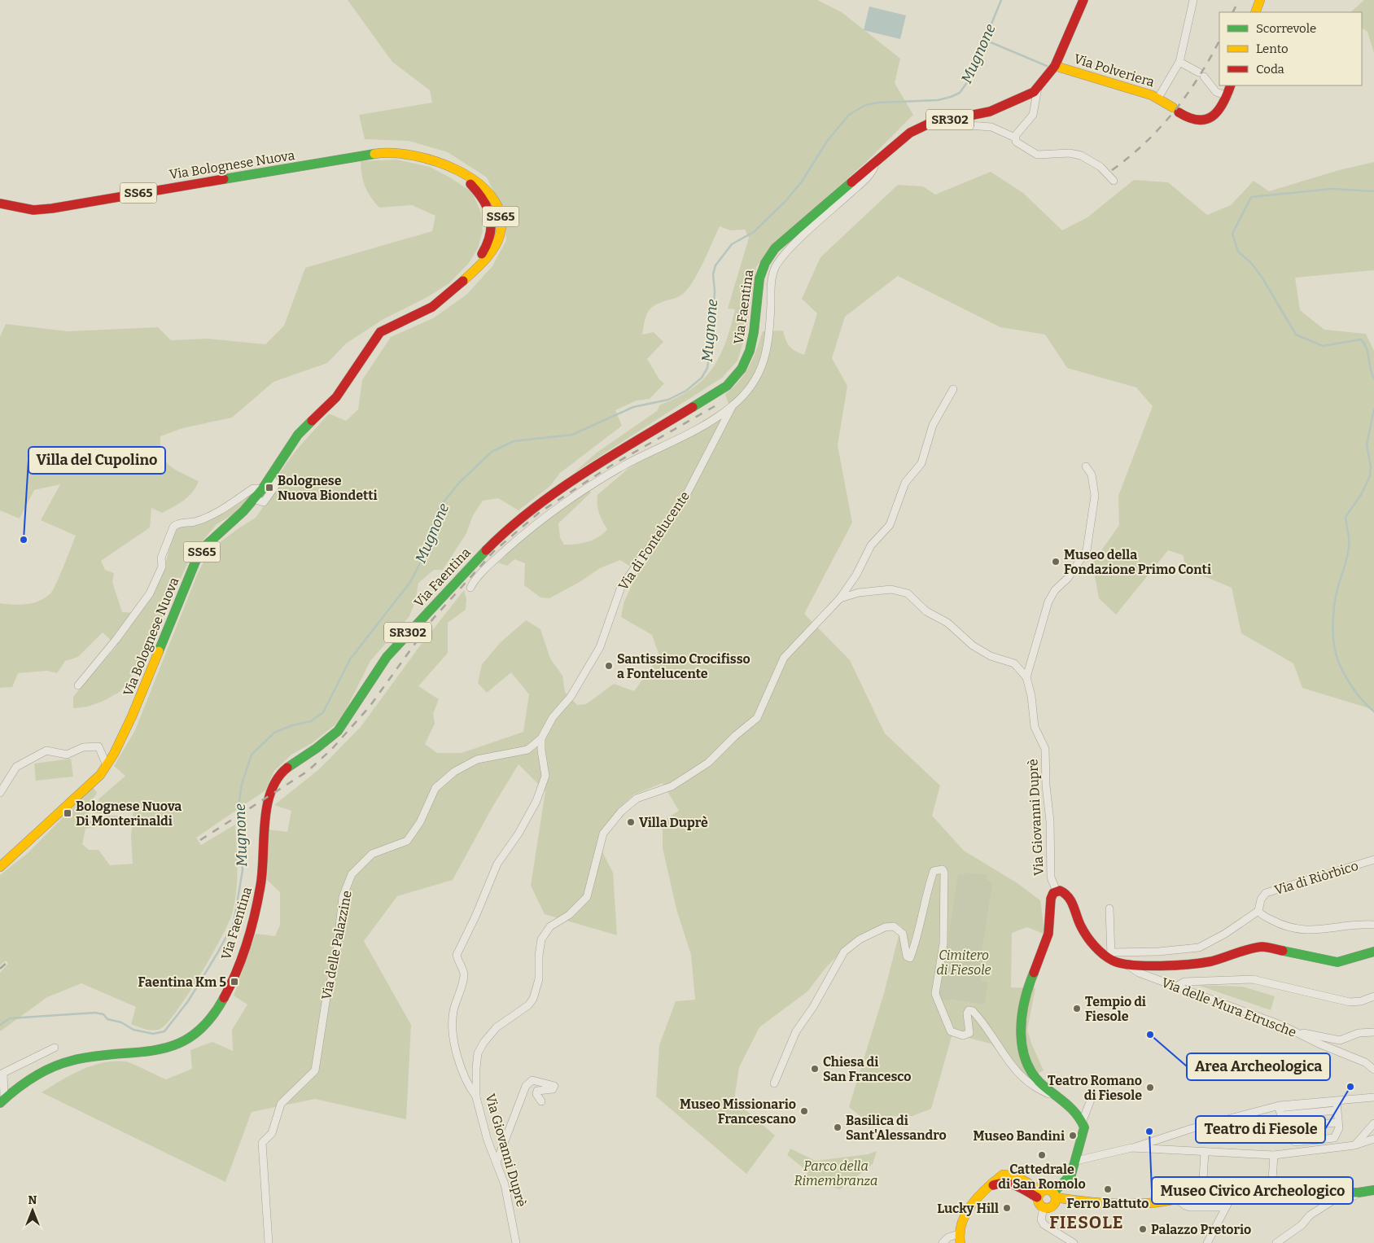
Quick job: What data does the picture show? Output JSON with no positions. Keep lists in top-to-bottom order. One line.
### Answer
{"streets":{"main road":["Via Polveriera","SR302","Via Bolognese Nuova","SS65","Via Faentina","Via Giovanni Duprè"],"street":["Via di Fontelucente","Via di Riòrbico","Via delle Palazzine","Via delle Mura Etrusche"]},"crossings":[["Via Polveriera","Via Faentina"],["Via Faentina","Via di Fontelucente"],["Via di Fontelucente","Via delle Palazzine"]],"districts":["FIESOLE"],"water":["Mugnone"],"parks":["Cimitero di Fiesole","Parco della Rimembranza"],"places":{"transit":["Bolognese Nuova Biondetti","Bolognese Nuova Di Monterinaldi","Faentina Km 5"],"other":["Villa del Cupolino","Museo della Fondazione Primo Conti","Santissimo Crocifisso a Fontelucente","Villa Duprè","Tempio di Fiesole","Area Archeologica","Chiesa di San Francesco","Teatro di Fiesole","Teatro Romano di Fiesole","Museo Missionario Francescano","Basilica di Sant'Alessandro","Museo Civico Archeologico","Museo Bandini","Cattedrale di San Romolo","Ferro Battuto","Lucky Hill","Palazzo Pretorio"]},"legend":["Scorrevole","Lento","Coda"],"north":"top"}
